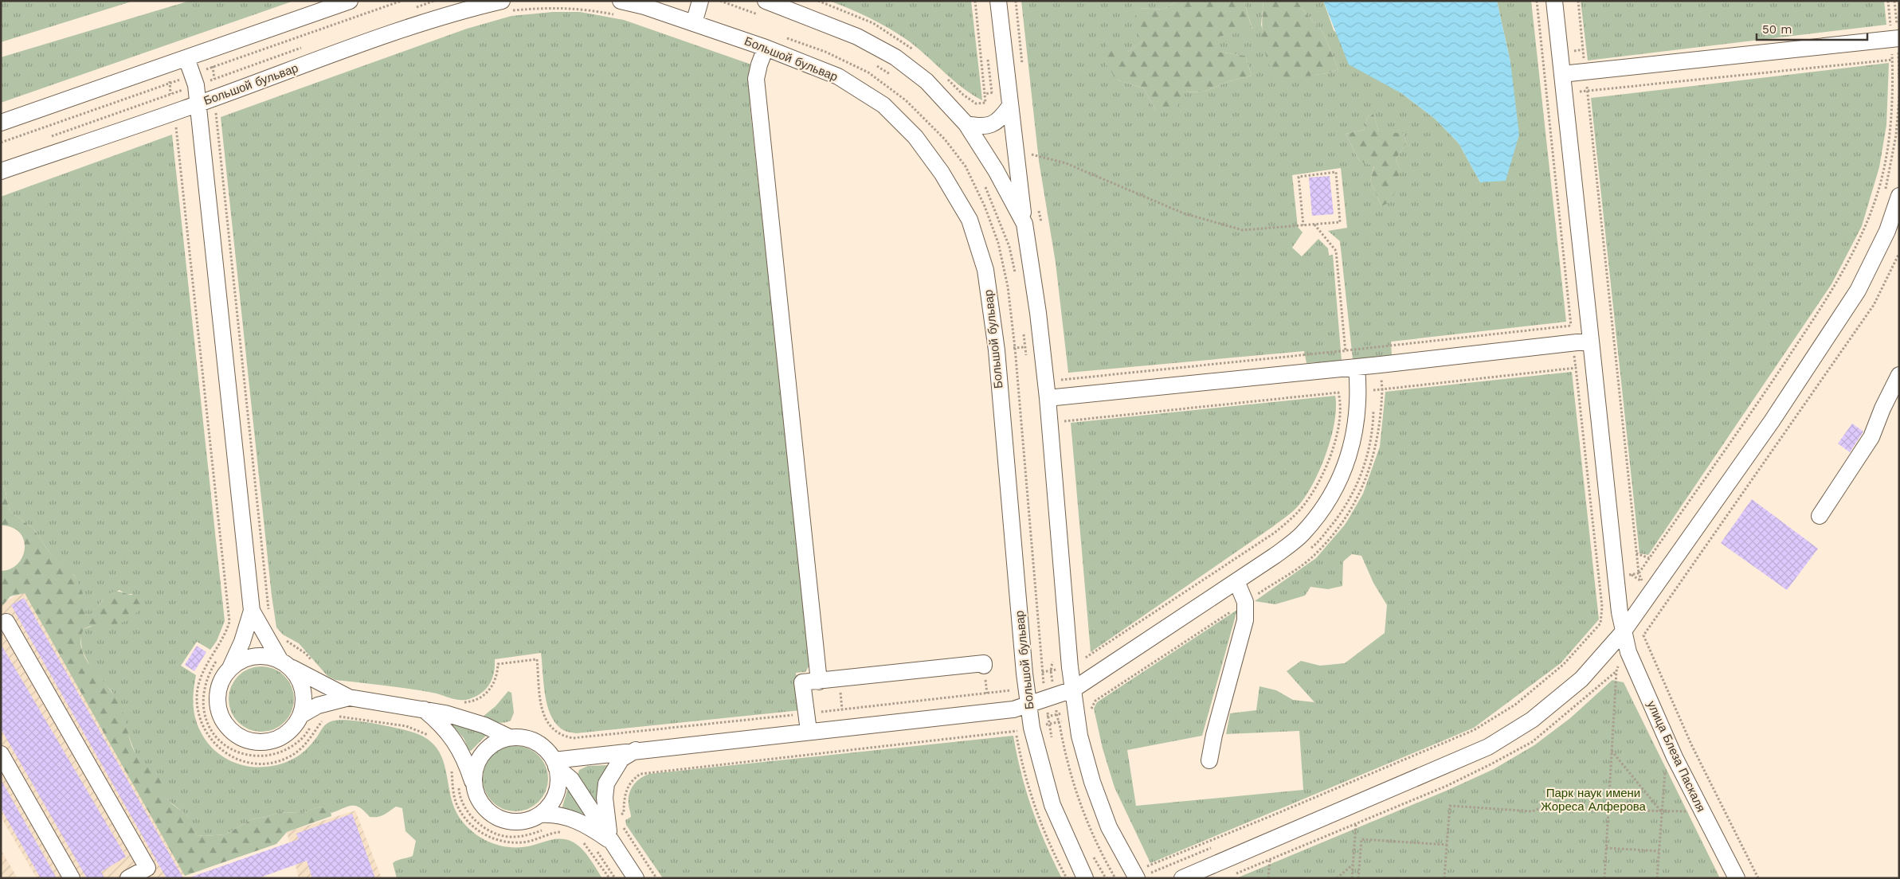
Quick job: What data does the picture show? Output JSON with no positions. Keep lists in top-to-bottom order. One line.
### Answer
{"streets":{"street":["Большой бульвар","улица Блеза Паскаля"]},"parks":["Парк наук имени Жореса Алферова"],"scale_bar":"50 m"}
